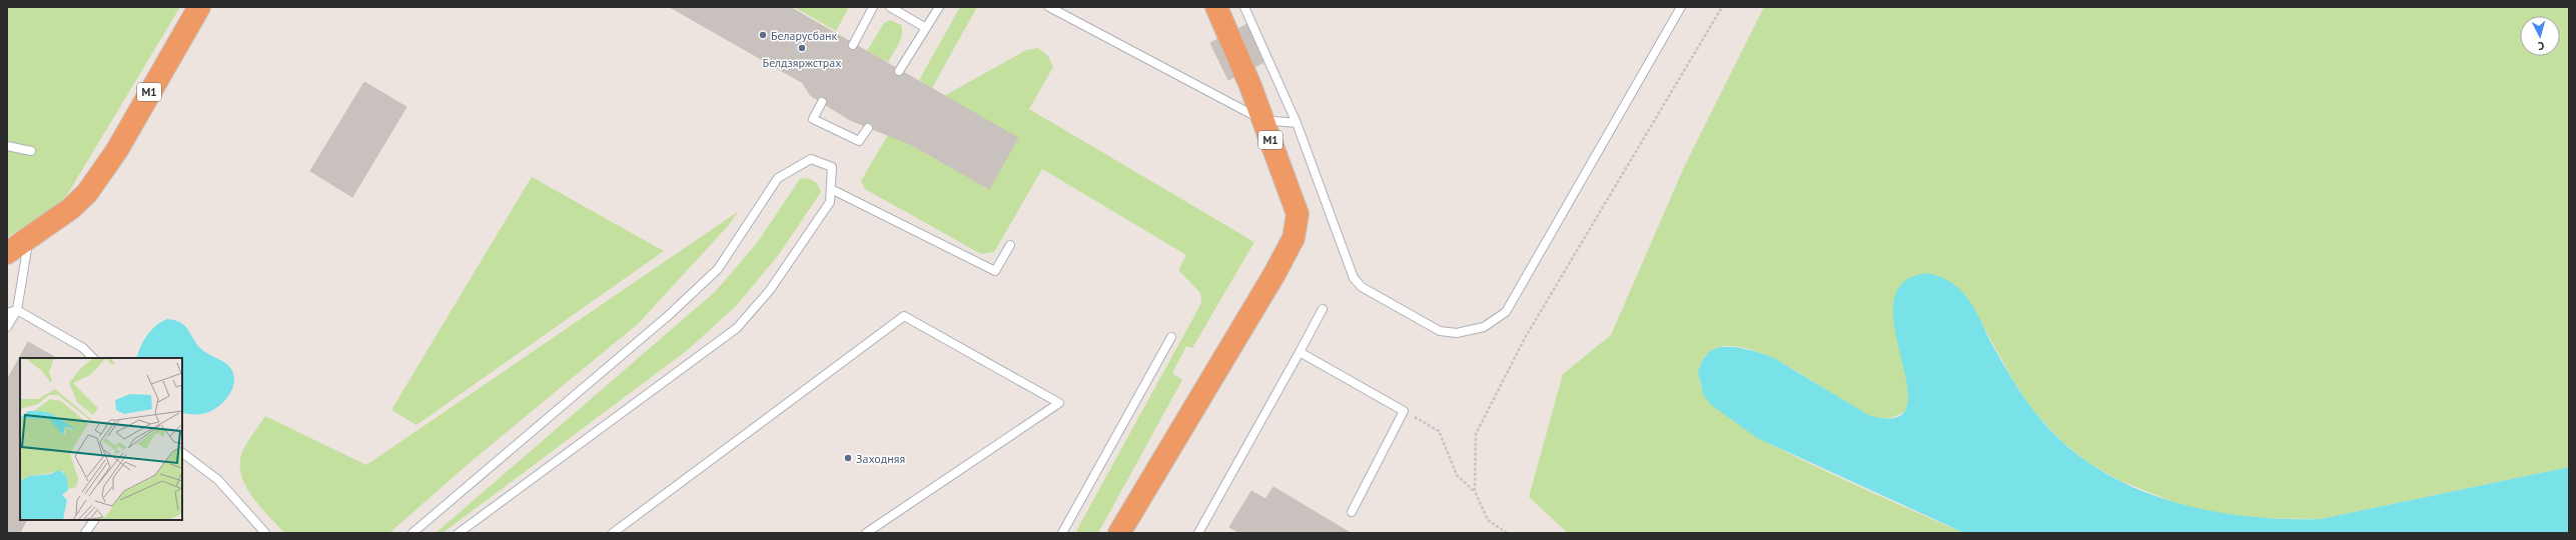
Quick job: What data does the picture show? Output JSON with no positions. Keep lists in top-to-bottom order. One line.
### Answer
{"streets":{"highway":["М1"]},"places":["Беларусбанк","Белдзяржстрах","Заходняя"],"north":"bottom"}
